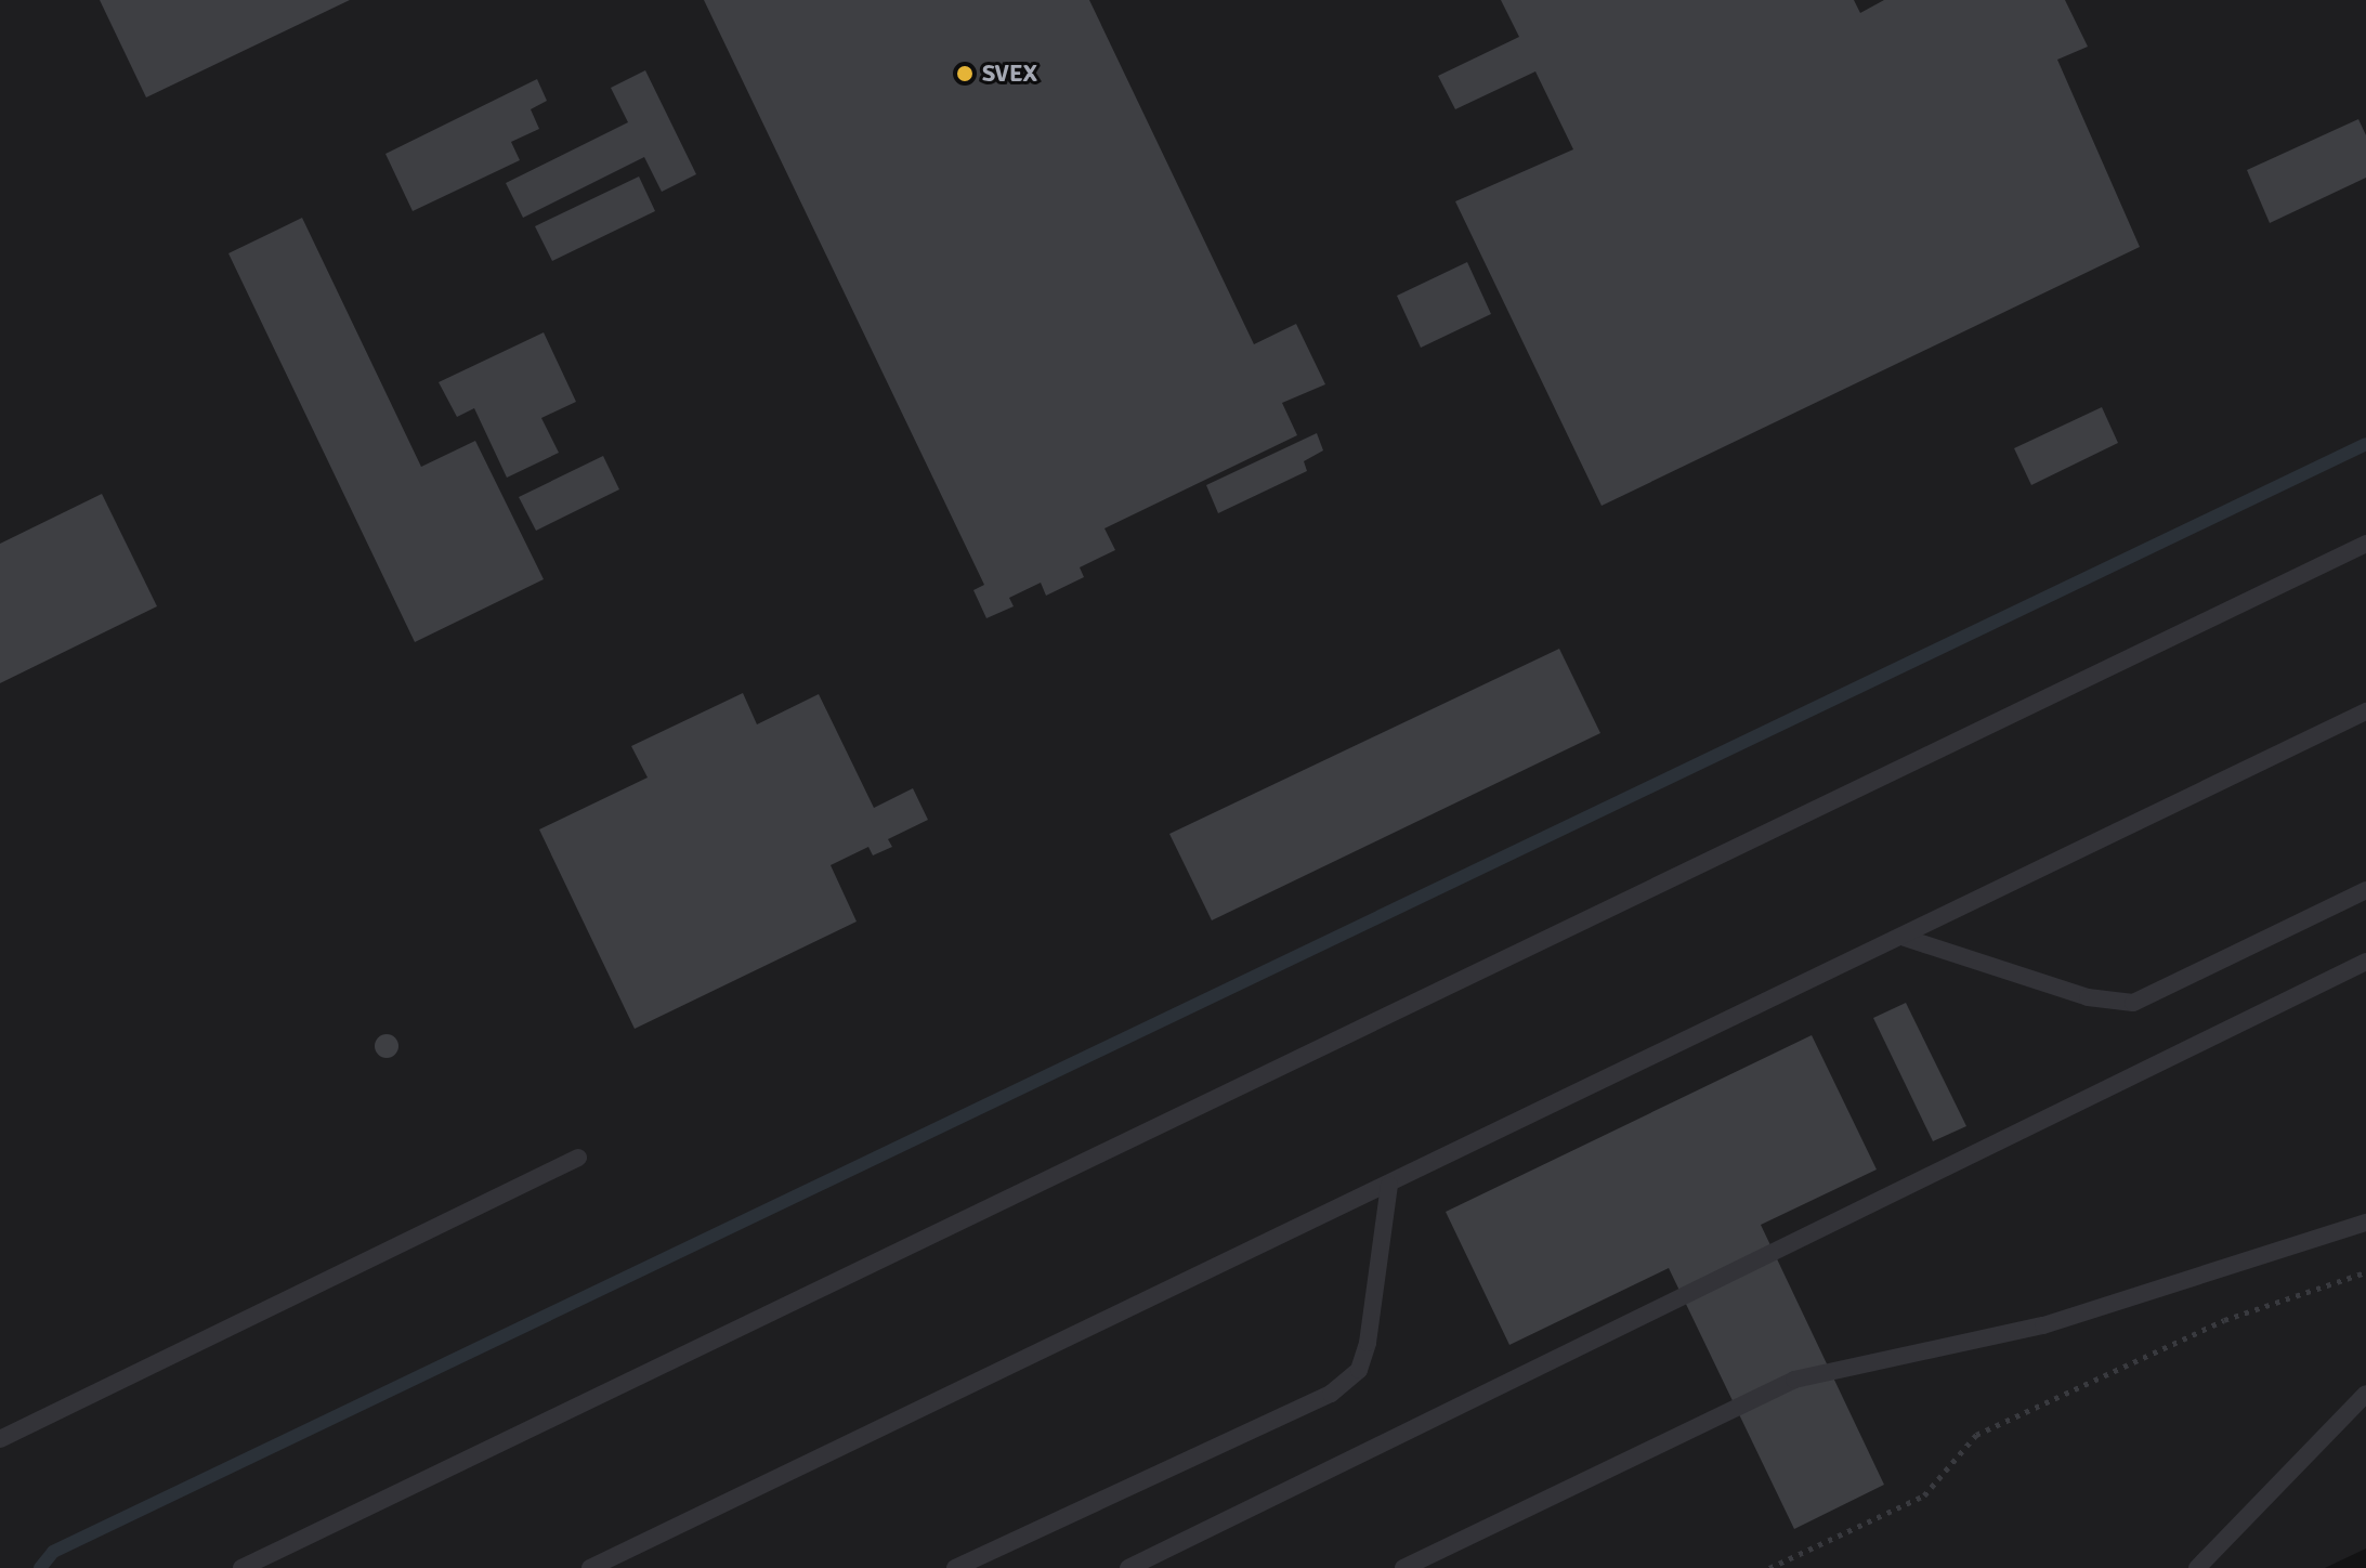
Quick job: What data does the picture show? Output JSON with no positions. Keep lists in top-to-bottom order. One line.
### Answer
{"places":["SVEX"]}
